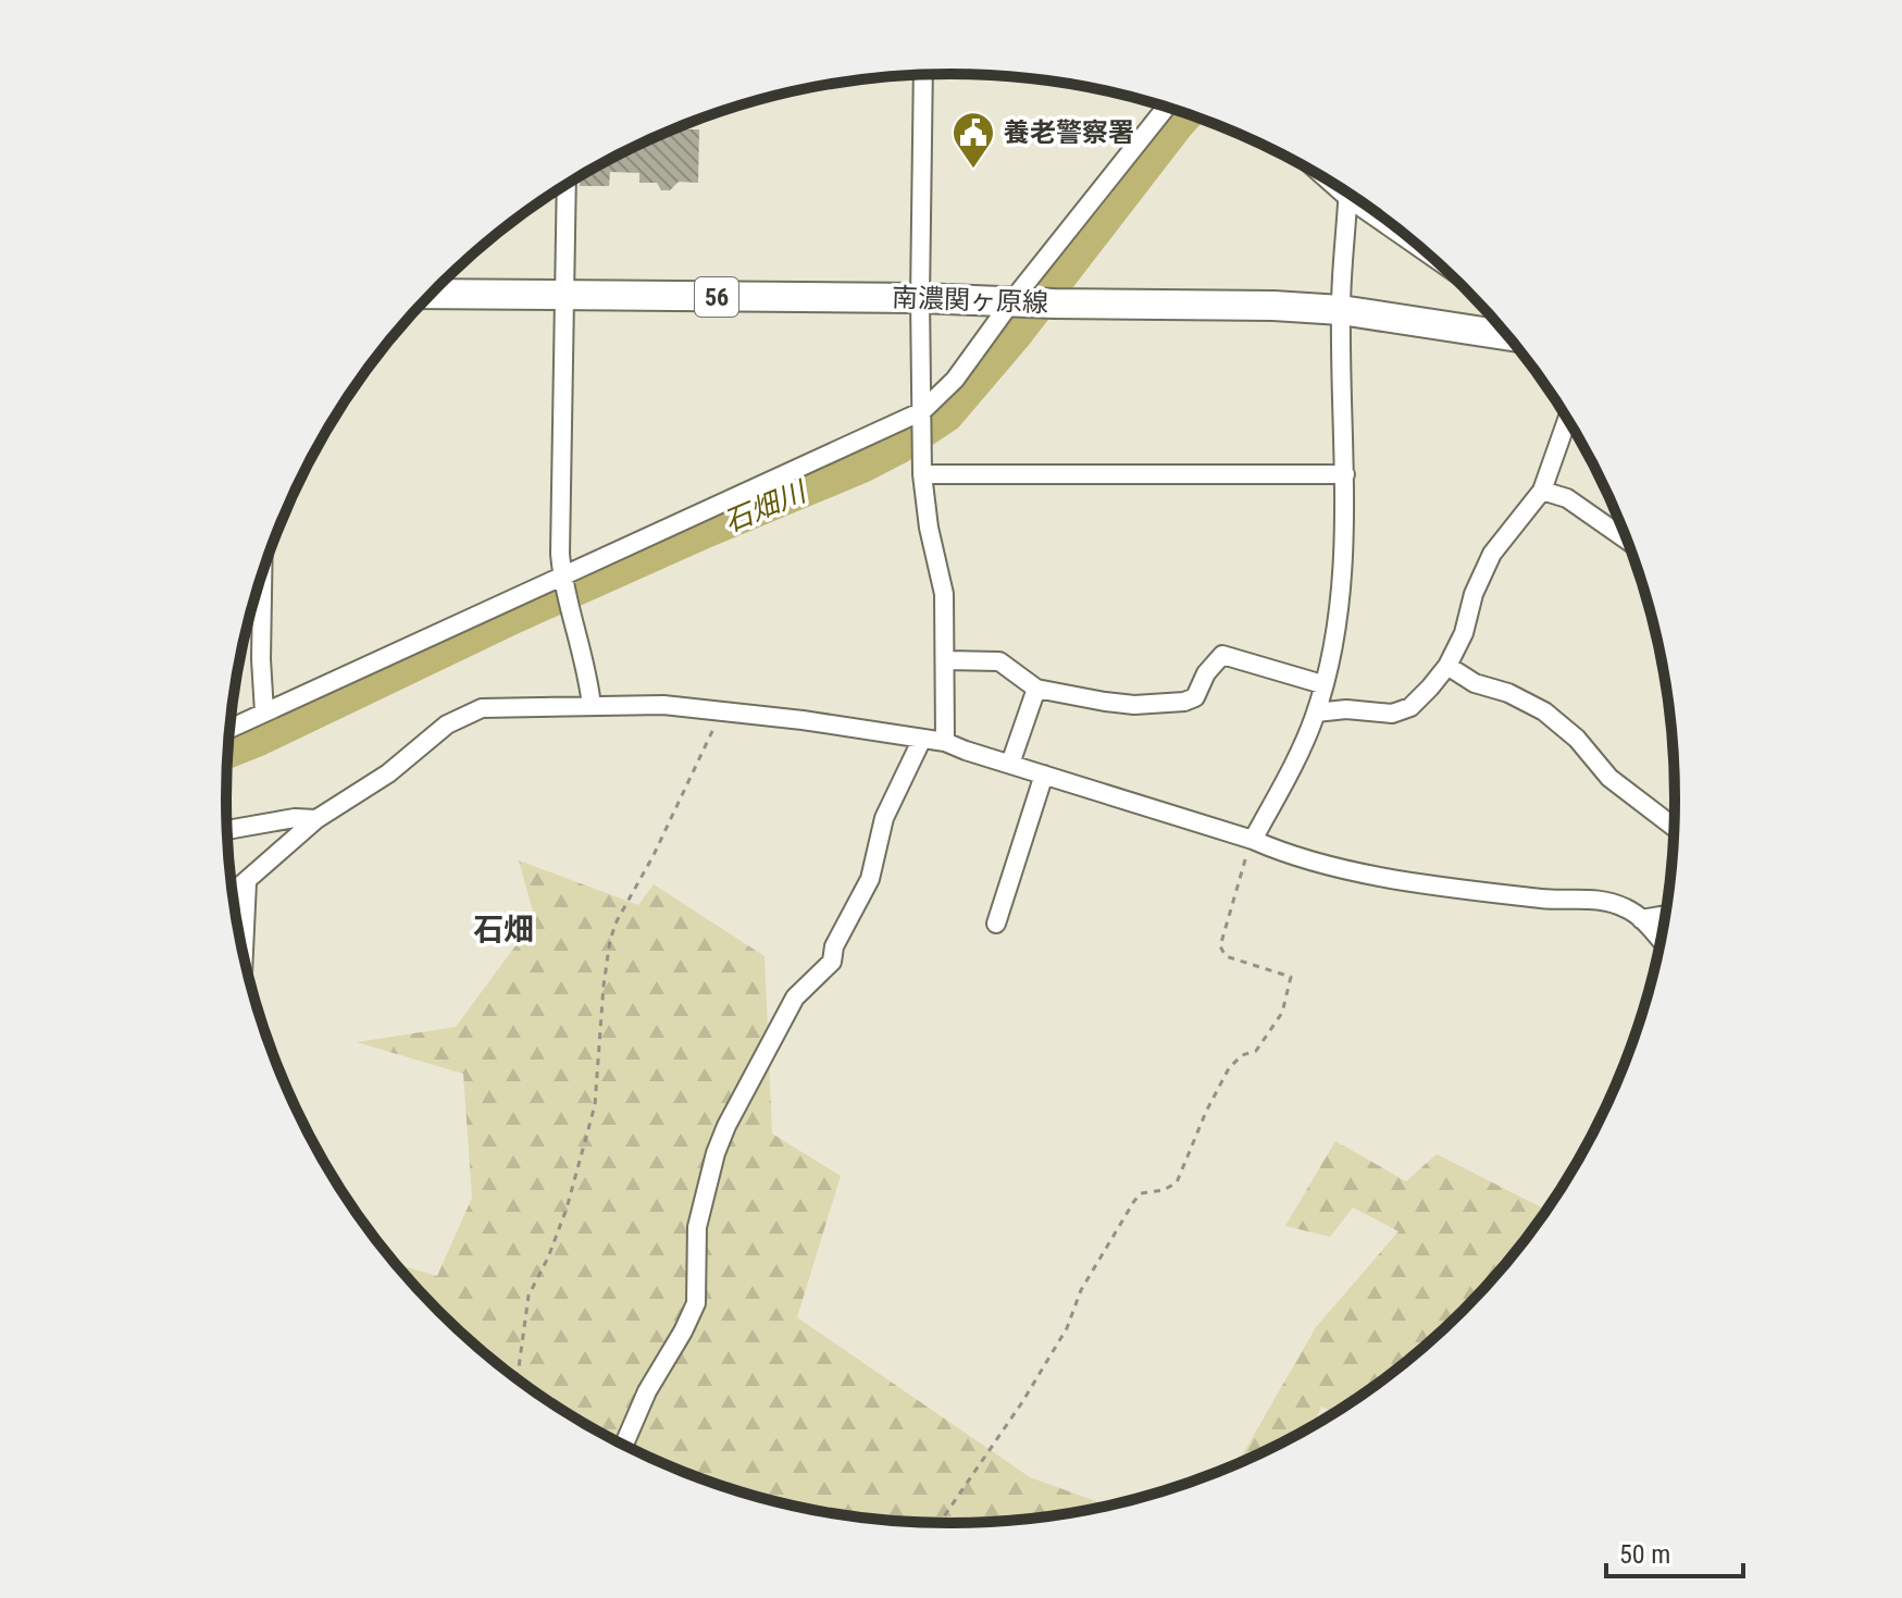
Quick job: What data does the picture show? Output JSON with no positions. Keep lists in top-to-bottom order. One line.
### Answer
{"streets":{"main road":["56","南濃関ヶ原線"]},"districts":["石畑"],"water":["石畑川"],"places":{"public building":["養老警察署"]},"scale_bar":"50 m"}
